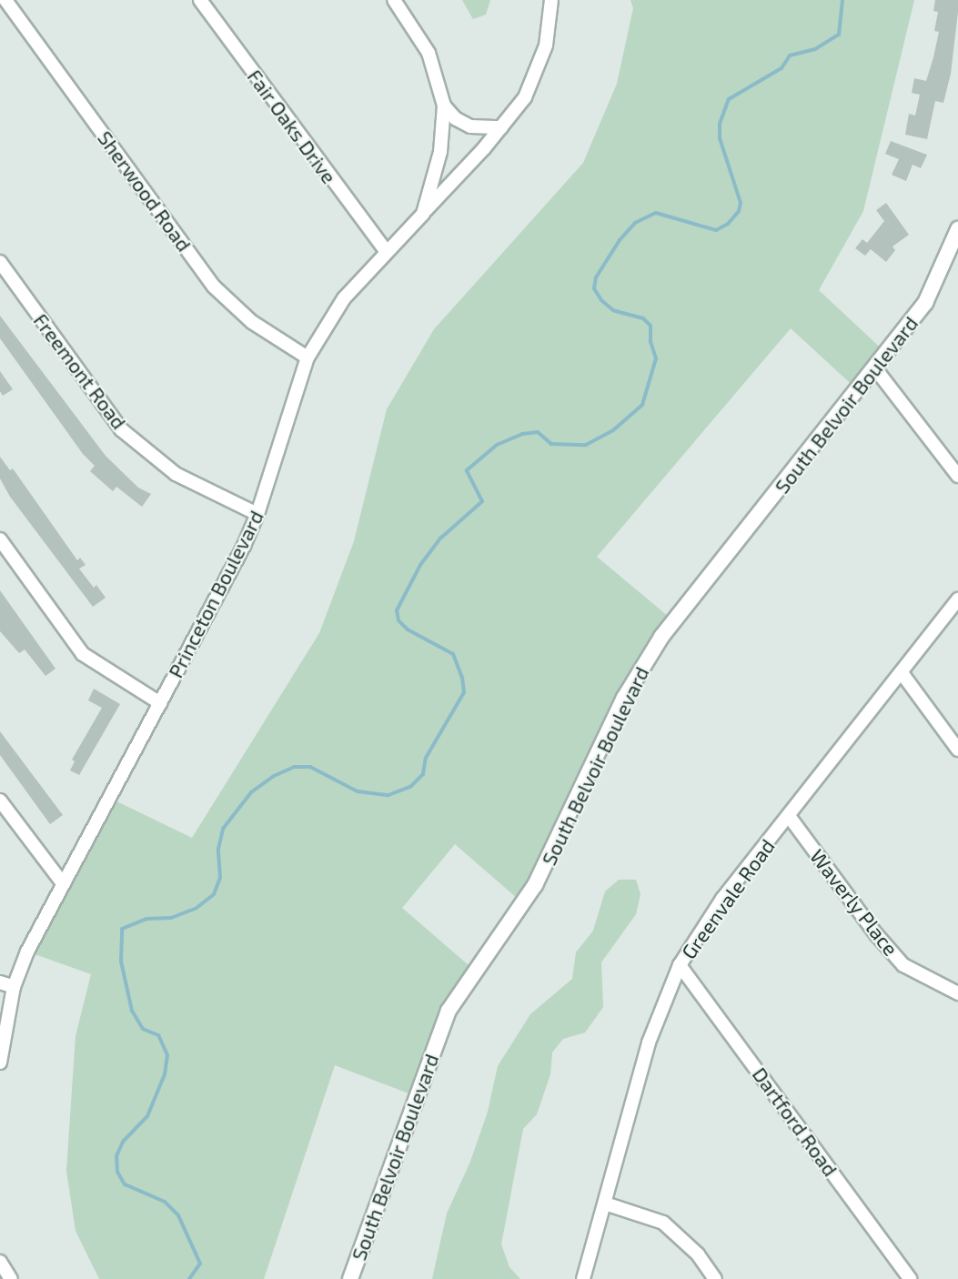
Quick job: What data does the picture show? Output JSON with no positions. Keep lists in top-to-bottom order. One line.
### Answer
{"streets":{"street":["Fair Oaks Drive","Sherwood Road","Freemont Road","South Belvoir Boulevard","Princeton Boulevard","Greenvale Road","Waverly Place","Dartford Road"]},"crossings":[["Fair Oaks Drive","Princeton Boulevard"],["Sherwood Road","Princeton Boulevard"],["Freemont Road","Princeton Boulevard"],["Greenvale Road","Waverly Place"],["Greenvale Road","Dartford Road"]]}
